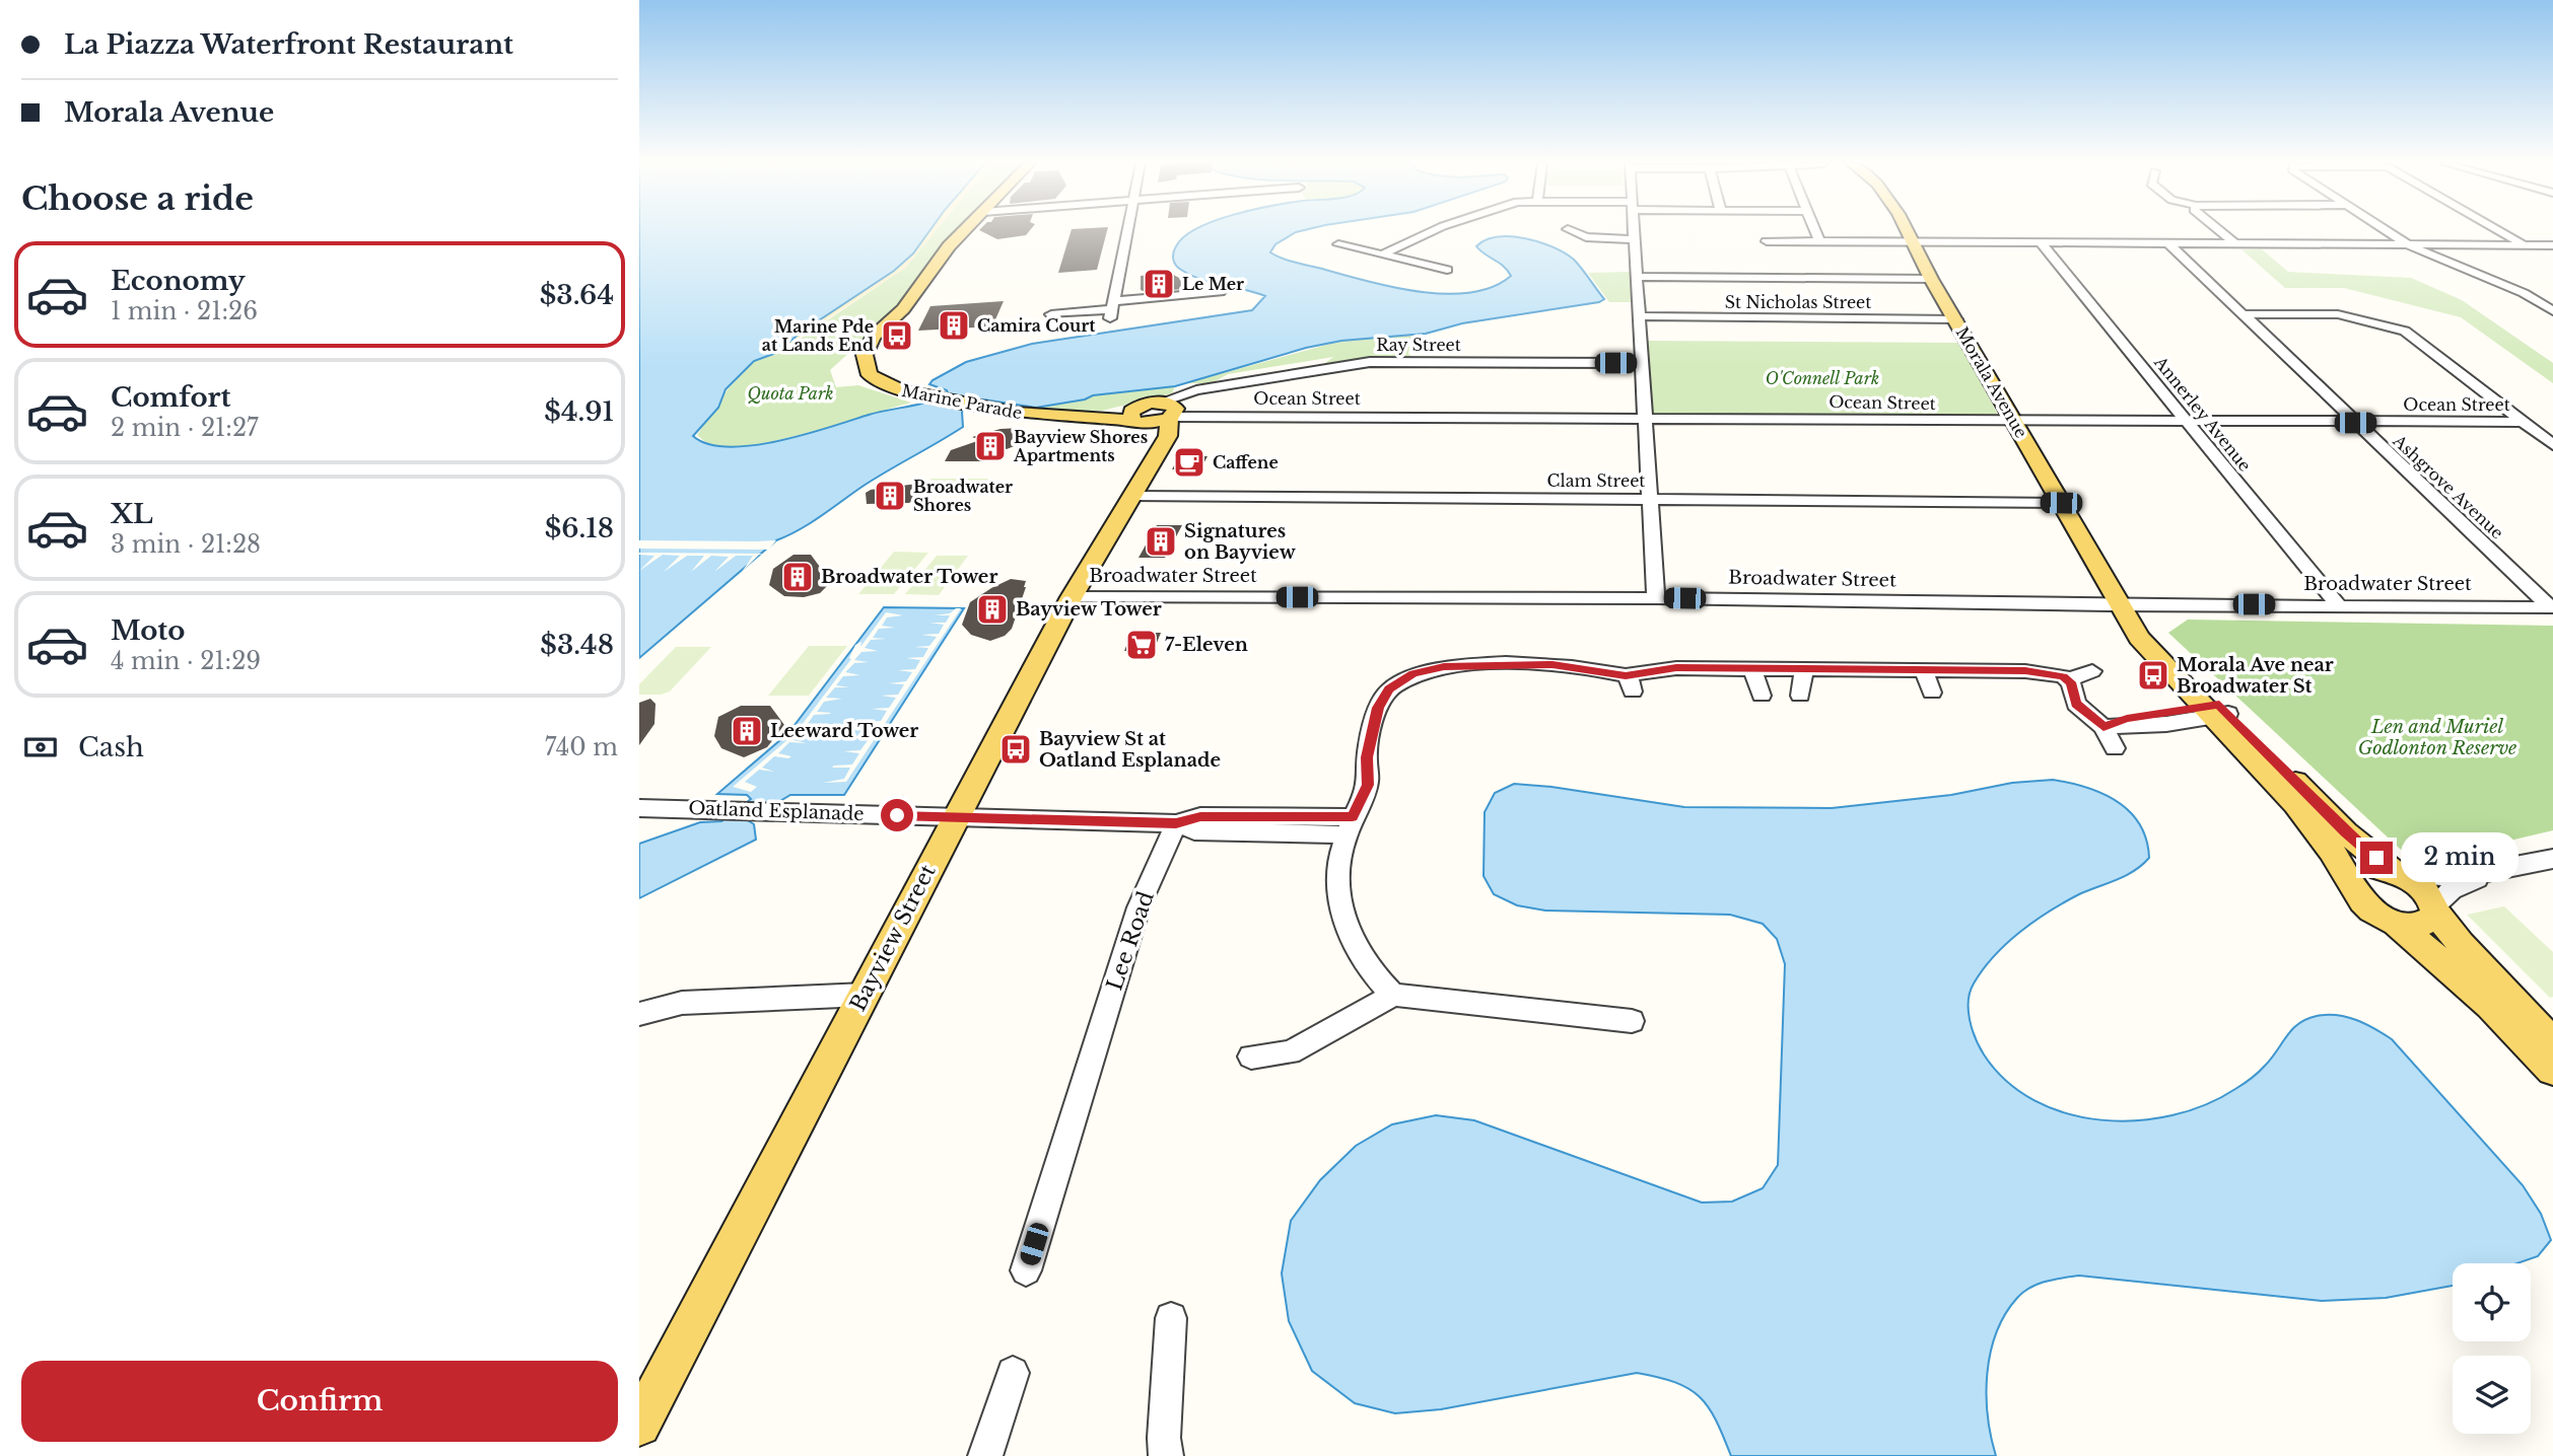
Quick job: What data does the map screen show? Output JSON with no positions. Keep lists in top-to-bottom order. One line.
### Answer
{"streets":{"main road":["Morala Avenue","Marine Parade","Bayview Street"],"street":["St Nicholas Street","Ray Street","Ocean Street","Annerley Avenue","Clam Street","Ashgrove Avenue","Broadwater Street","Oatland Esplanade","Lee Road"]},"crossings":[["St Nicholas Street","Morala Avenue"],["Ray Street","Ocean Street"],["Ray Street","Marine Parade"],["Ray Street","Bayview Street"],["Morala Avenue","Ocean Street"],["Morala Avenue","Clam Street"],["Morala Avenue","Broadwater Street"],["Ocean Street","Marine Parade"],["Ocean Street","Annerley Avenue"],["Ocean Street","Ashgrove Avenue"],["Ocean Street","Bayview Street"],["Marine Parade","Bayview Street"],["Annerley Avenue","Broadwater Street"],["Clam Street","Bayview Street"],["Ashgrove Avenue","Broadwater Street"],["Broadwater Street","Bayview Street"],["Oatland Esplanade","Bayview Street"]],"parks":["O'Connell Park","Quota Park","Len and Muriel Godlonton Reserve"],"places":{"building":["Le Mer","Camira Court","Bayview Shores Apartments","Broadwater Shores","Signatures on Bayview","Broadwater Tower","Bayview Tower","Leeward Tower"],"bus stop":["Marine Pde at Lands End","Morala Ave near Broadwater St","Bayview St at Oatland Esplanade"],"cafe":["Caffene"],"supermarket":["7-Eleven"]},"page":{"banner":["La Piazza Waterfront Restaurant","Morala Avenue"],"heading":"Choose a ride","list":[{"name":"Economy","note":"1 min · 21:26","value":"$3.64"},{"name":"Comfort","note":"2 min · 21:27","value":"$4.91"},{"name":"XL","note":"3 min · 21:28","value":"$6.18"},{"name":"Moto","note":"4 min · 21:29","value":"$3.48"}],"pay":["Cash","740 m"],"bubble":"2 min","buttons":"Confirm"}}
